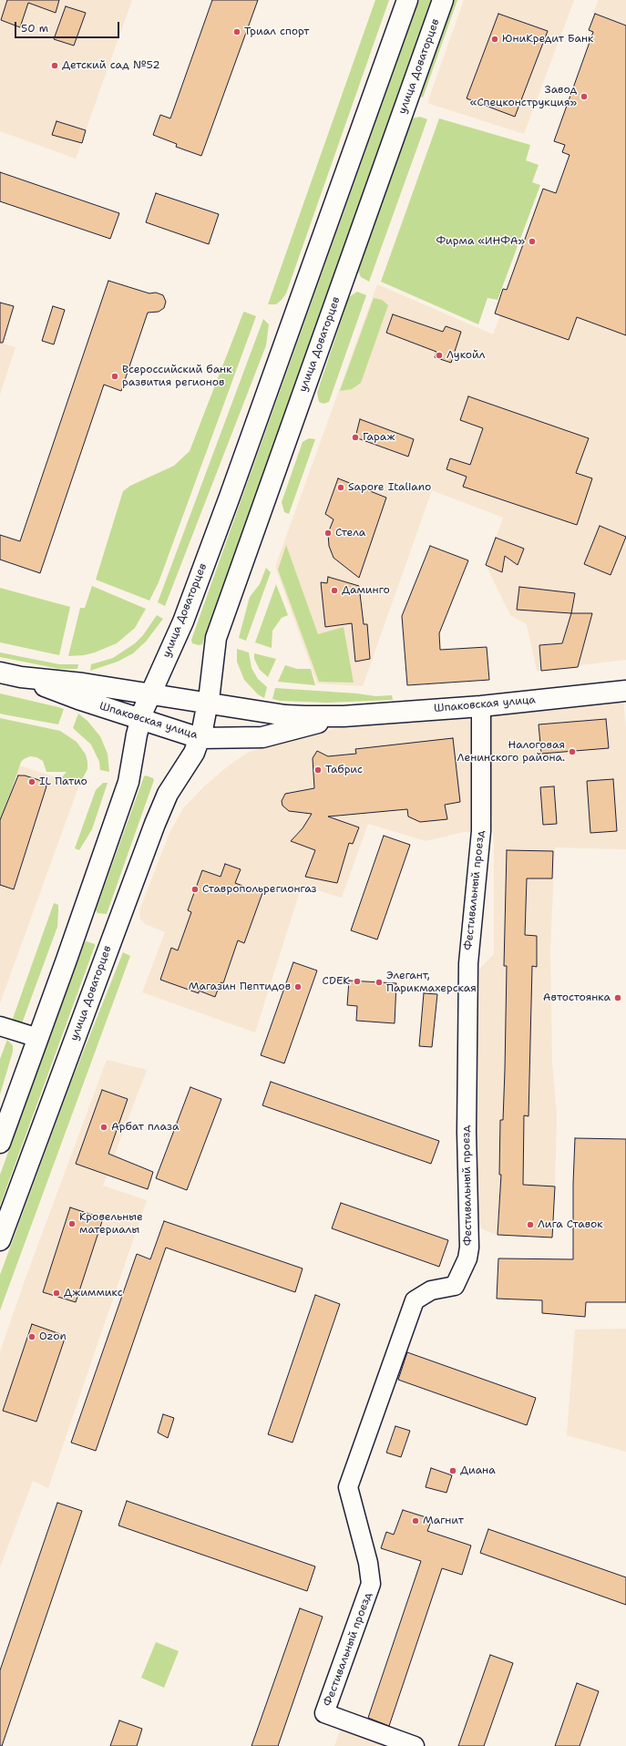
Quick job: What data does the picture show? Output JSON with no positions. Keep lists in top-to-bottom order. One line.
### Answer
{"streets":{"main road":["улица Доваторцев","Шпаковская улица"],"street":["Фестивальный проезд"]},"crossings":[["улица Доваторцев","Шпаковская улица"],["Шпаковская улица","Фестивальный проезд"]],"places":["Триал спорт","ЮниКредит Банк","Детский сад №52","Завод «Спецконструкция»","Фирма «ИНФА»","Лукойл","Всероссийский банк развития регионов","Гараж","Sapore Italiano","Стела","Даминго","Налоговая Ленинского района.","Табрис","IL Патио","Ставропольрегионгаз","CDEK","Элегант, Парикмахерская","Магазин Пептидов","Автостоянка","Арбат плаза","Кровельные материалы","Лига Ставок","Джиммикс","Ozon","Диана","Магнит"],"scale_bar":"50 m"}
